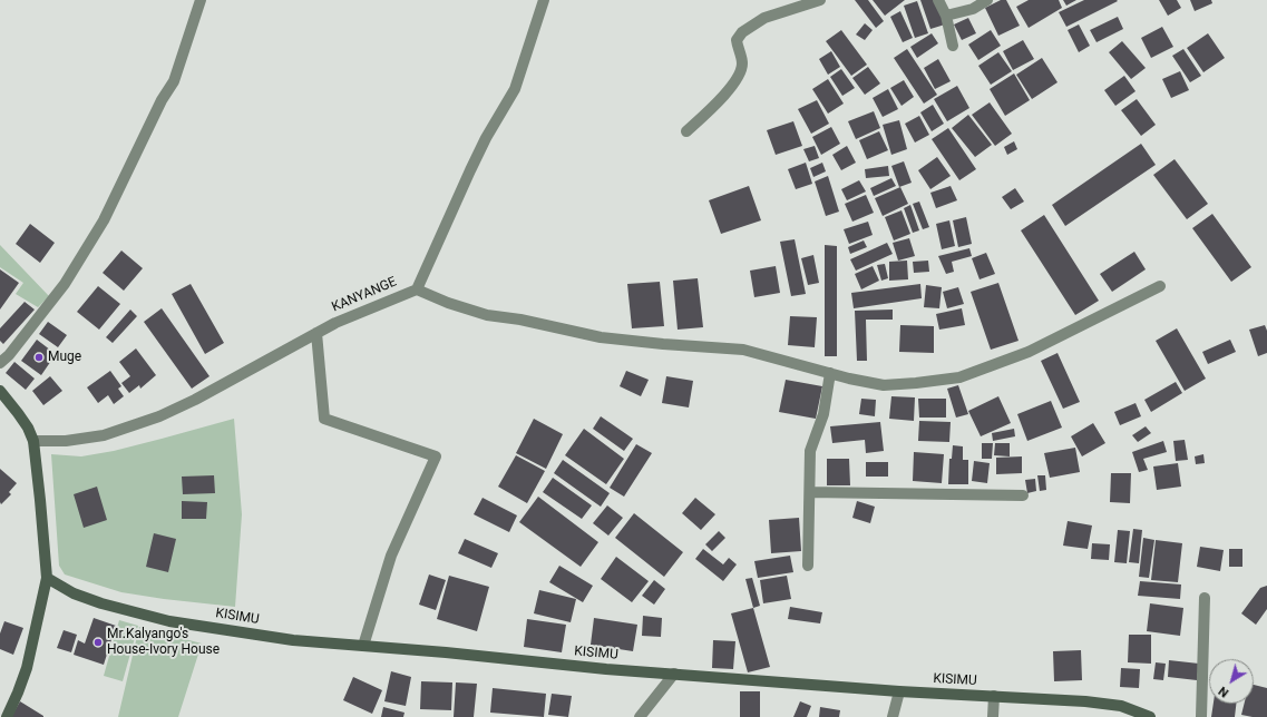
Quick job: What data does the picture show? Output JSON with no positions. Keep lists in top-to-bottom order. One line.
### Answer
{"streets":{"street":["KANYANGE","KISIMU"]},"places":["Muge","Mr.Kalyango's House-Ivory House"],"north":"bottom left"}
